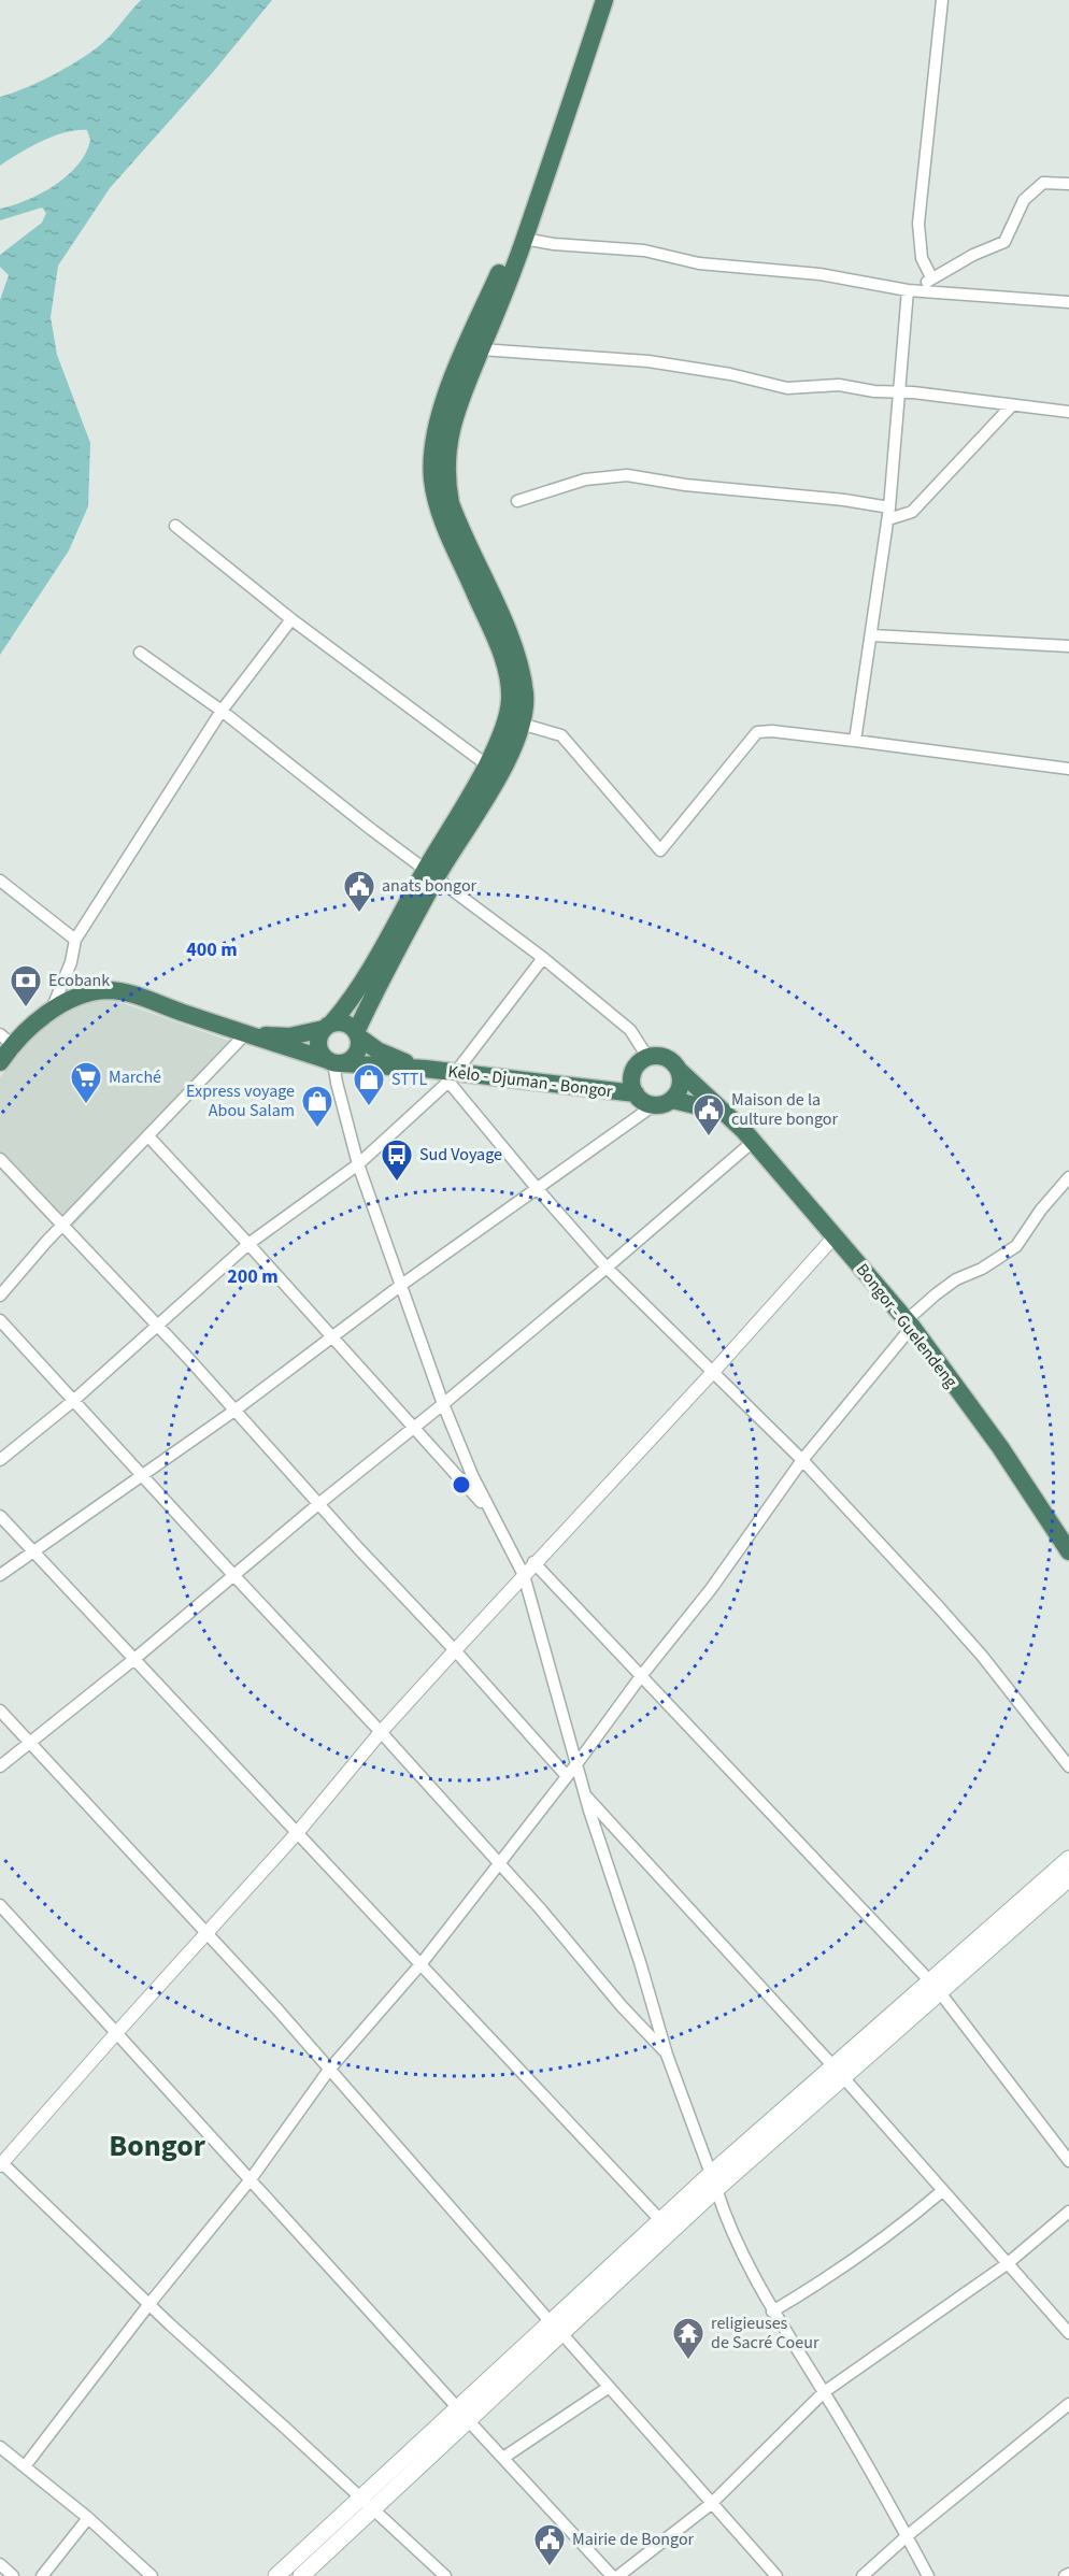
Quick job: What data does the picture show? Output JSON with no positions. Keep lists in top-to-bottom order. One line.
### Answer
{"streets":{"highway":["Kelo - Djuman - Bongor","Bongor - Guelendeng"]},"crossings":[["Kelo - Djuman - Bongor","Bongor - Guelendeng"]],"districts":["Bongor"],"places":{"public building":["anats bongor","Maison de la culture bongor","Mairie de Bongor"],"bank":["Ecobank"],"supermarket":["Marché"],"shop":["STTL","Express voyage Abou Salam"],"bus stop":["Sud Voyage"],"temple":["religieuses de Sacré Coeur"]},"rings":["400 m","200 m"]}
